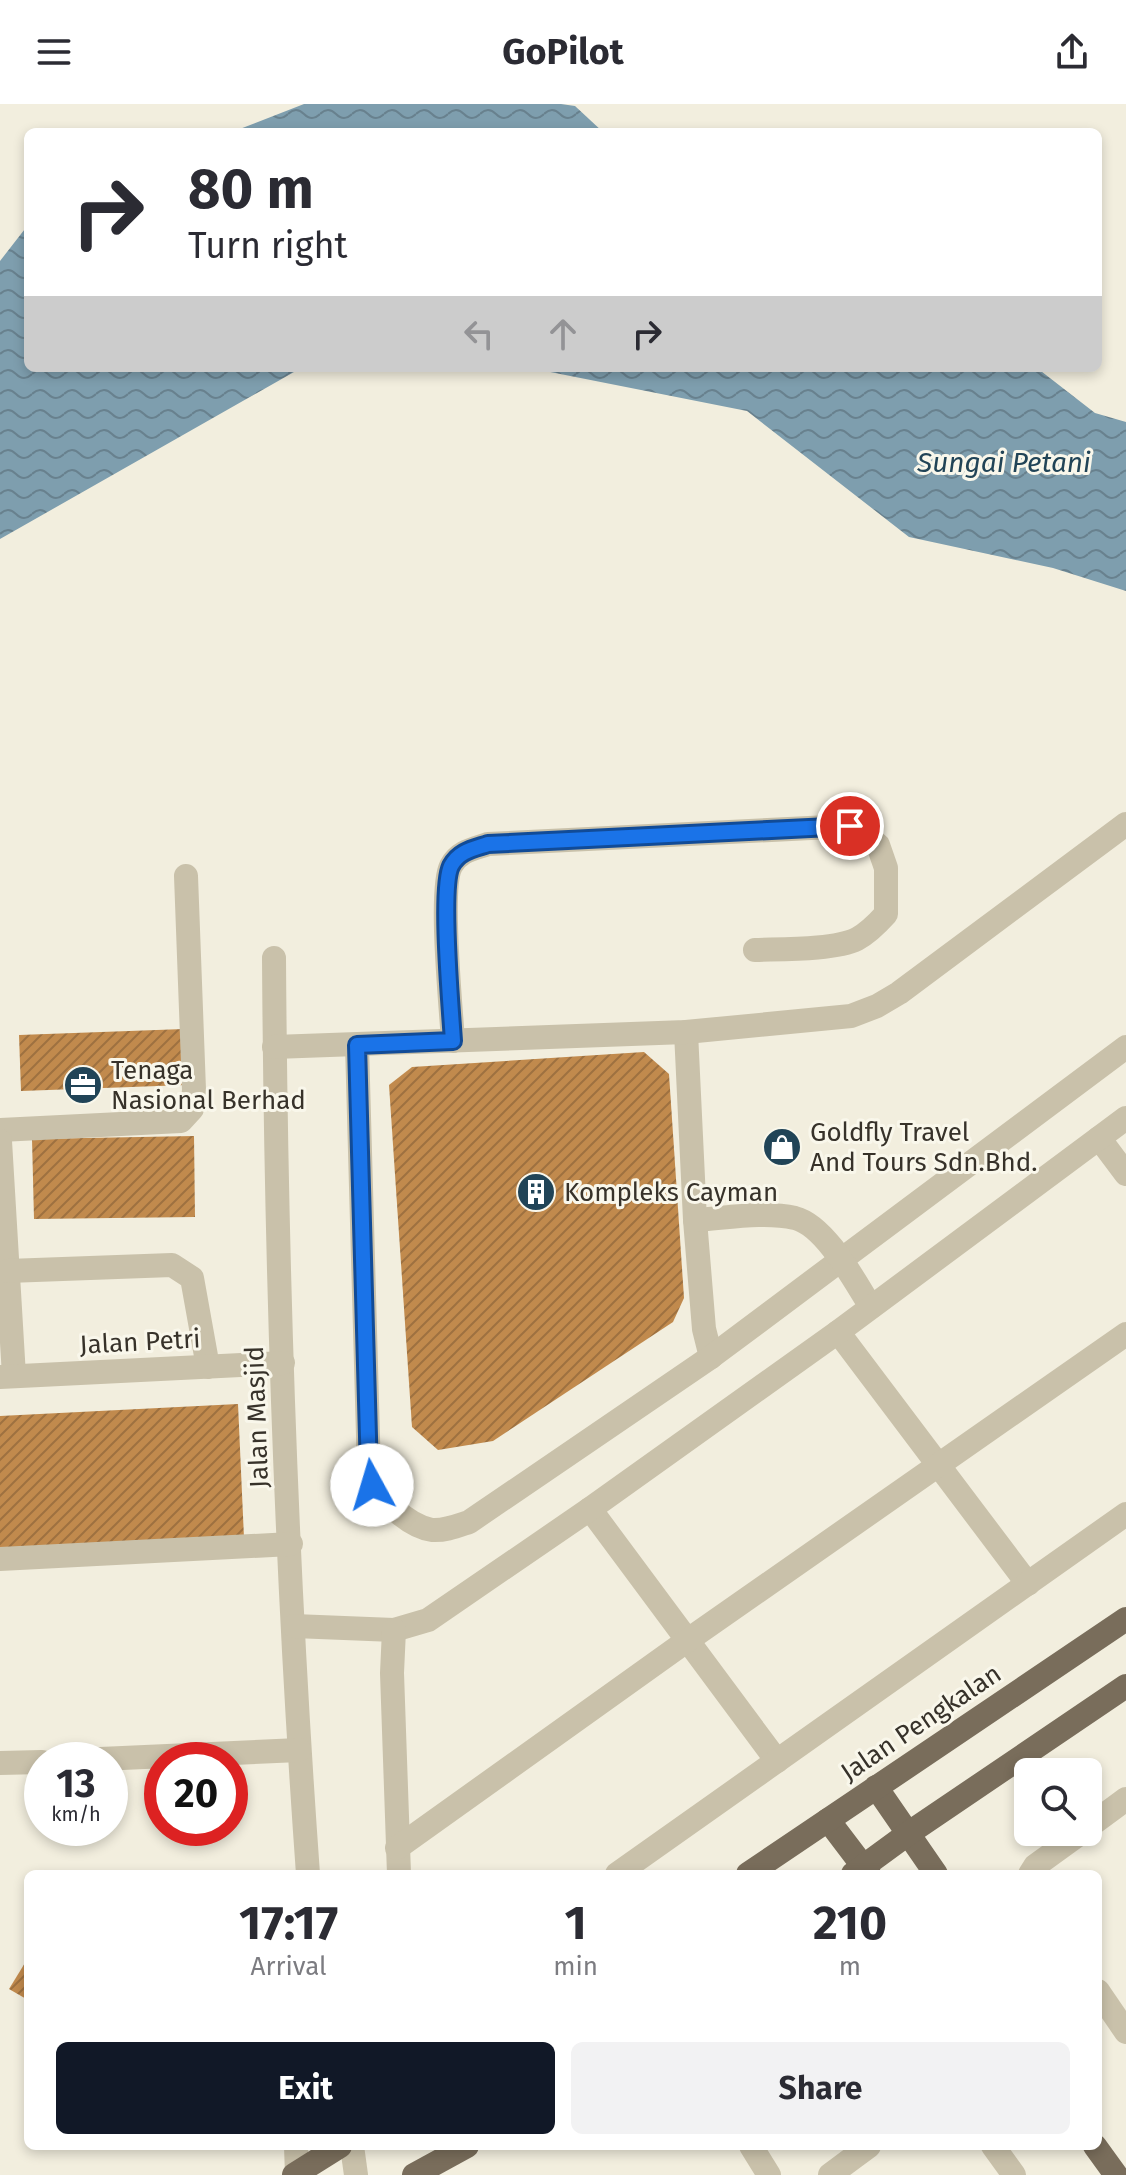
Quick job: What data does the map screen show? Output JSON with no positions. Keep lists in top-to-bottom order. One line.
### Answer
{"streets":{"main road":["Jalan Pengkalan"],"street":["Jalan Petri","Jalan Masjid"]},"crossings":[["Jalan Petri","Jalan Masjid"]],"water":["Sungai Petani"],"places":{"office":["Tenaga Nasional Berhad"],"shop":["Goldfly Travel And Tours Sdn.Bhd."],"building":["Kompleks Cayman"]},"page":{"header":"GoPilot","turn":["80 m","Turn right"],"speed":"13 km/h","limit":"20","eta":["17:17","Arrival","1","min","210","m"],"buttons":["Exit","Share"]}}
